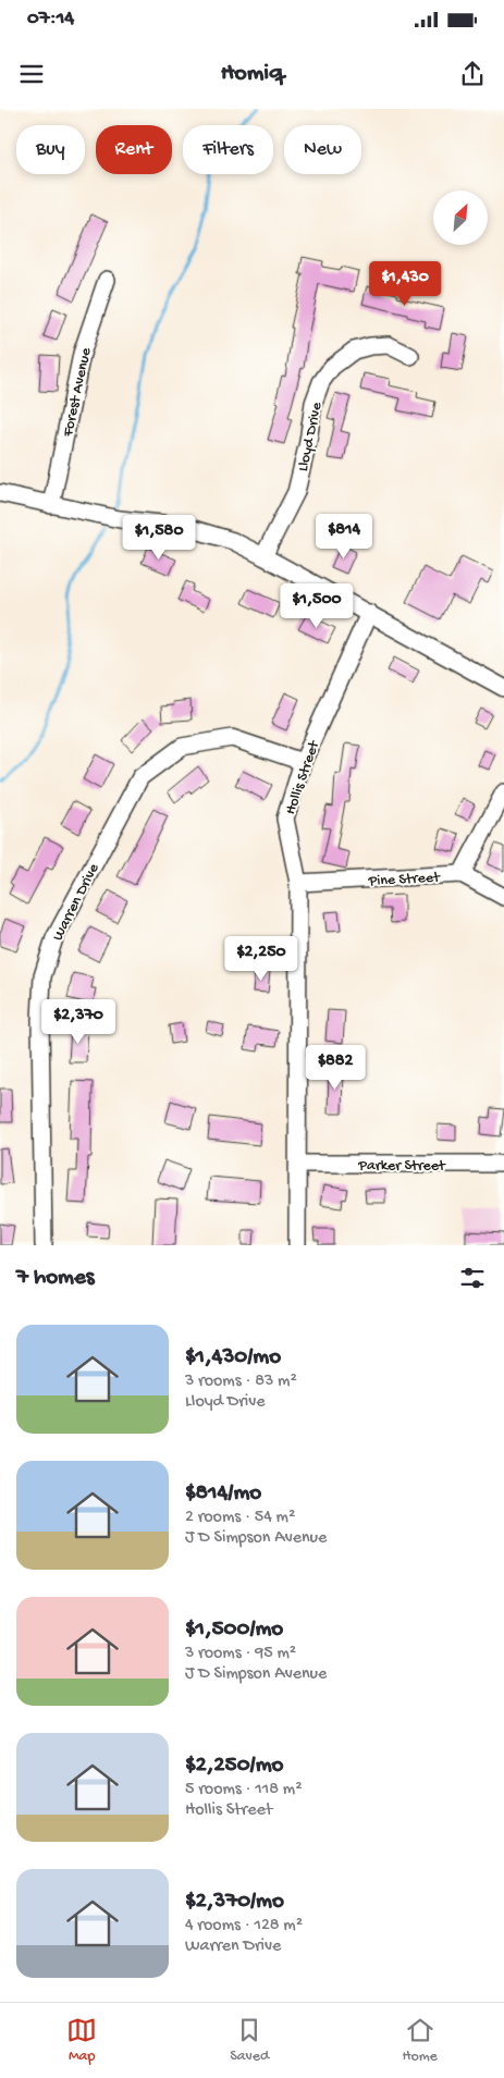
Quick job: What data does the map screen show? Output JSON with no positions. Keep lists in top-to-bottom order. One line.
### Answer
{"streets":{"street":["Forest Avenue","Lloyd Drive","Hollis Street","Pine Street","Warren Drive","Parker Street"]},"crossings":[["Hollis Street","Pine Street"],["Hollis Street","Warren Drive"],["Hollis Street","Parker Street"]],"north":"top right","page":{"status":"07:14","header":"Homiq","chip":["Buy","Rent","Filters","New"],"price":["$1,430","$814","$1,580","$1,500","$2,250","$2,370","$882"],"heading":"7 homes","list":[{"name":"$1,430/mo","note":"3 rooms · 83 m² · Lloyd Drive"},{"name":"$814/mo","note":"2 rooms · 54 m² · J D Simpson Avenue"},{"name":"$1,500/mo","note":"3 rooms · 95 m² · J D Simpson Avenue"},{"name":"$2,250/mo","note":"5 rooms · 118 m² · Hollis Street"},{"name":"$2,370/mo","note":"4 rooms · 128 m² · Warren Drive"}],"tabs":["Map","Saved","Home"]}}
